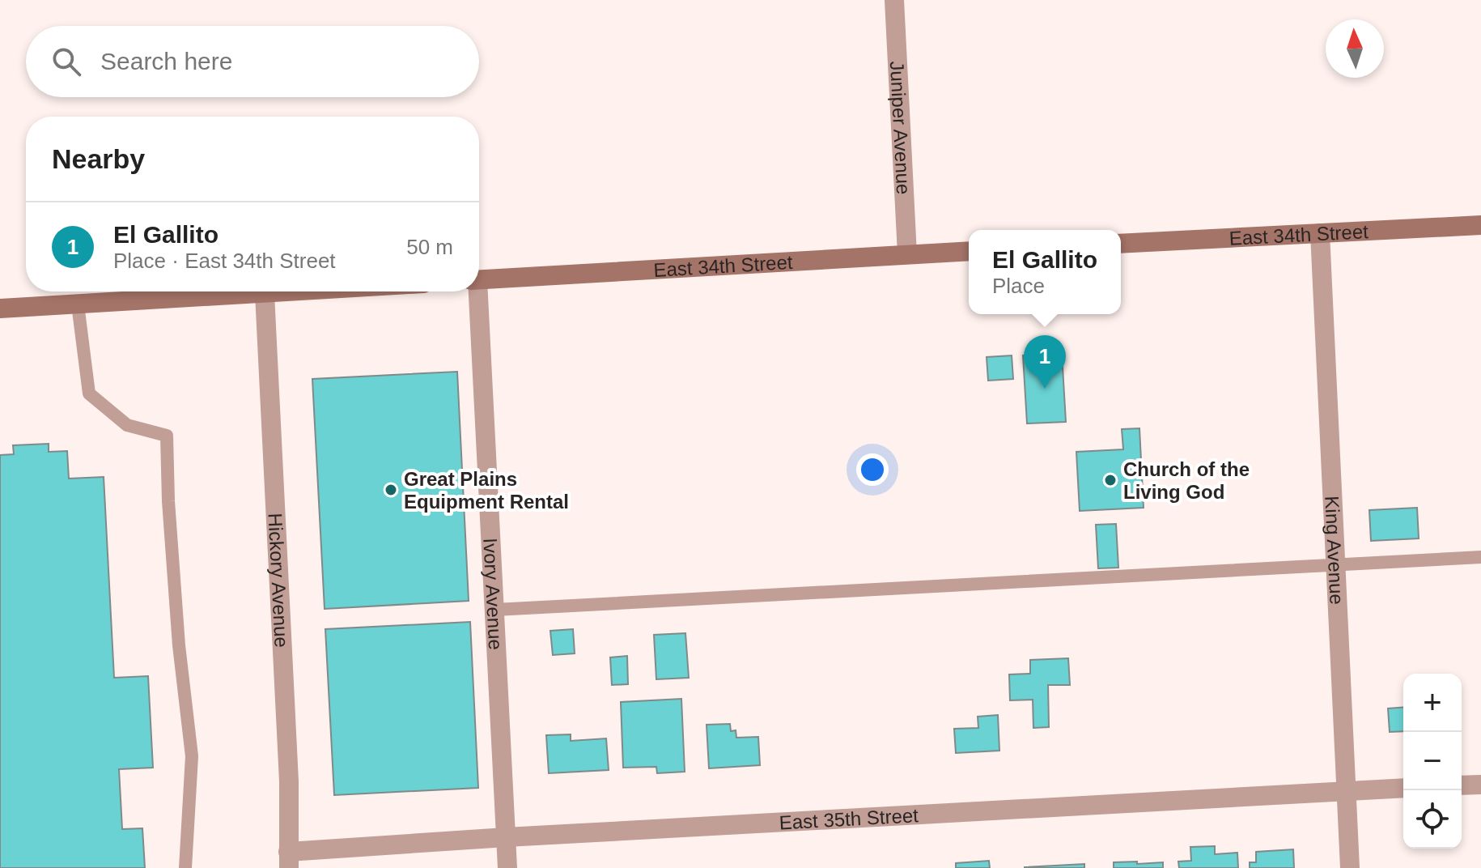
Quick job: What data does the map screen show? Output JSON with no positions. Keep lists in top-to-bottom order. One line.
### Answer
{"streets":{"main road":["East 34th Street"],"street":["Juniper Avenue","King Avenue","Hickory Avenue","Ivory Avenue","East 35th Street"]},"crossings":[["Juniper Avenue","East 34th Street"],["East 34th Street","King Avenue"],["King Avenue","East 35th Street"],["Hickory Avenue","East 35th Street"],["Ivory Avenue","East 35th Street"]],"places":["Church of the Living God","Great Plains Equipment Rental"],"north":"top","page":{"search":"Search here","heading":"Nearby","list":[{"mark":"1","name":"El Gallito","note":"Place · East 34th Street","value":"50 m"}],"popup":["El Gallito","Place"],"pins":"1","map_buttons":["+","−"]}}
